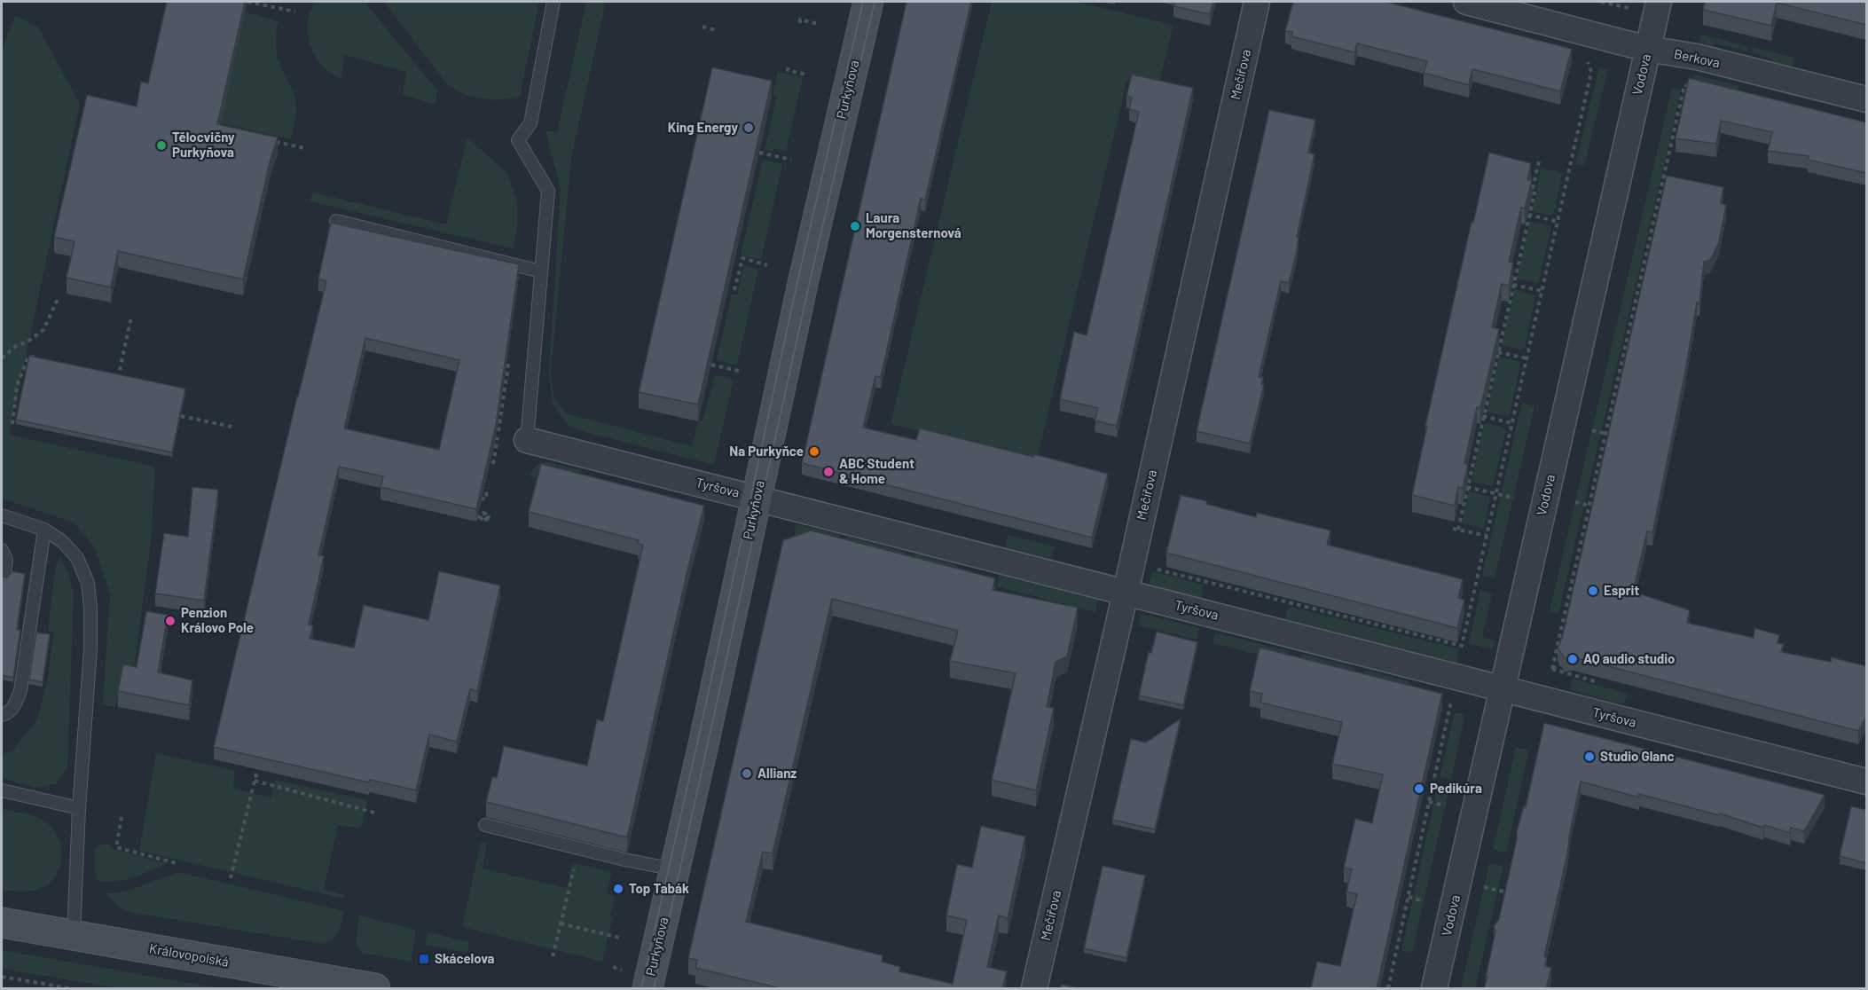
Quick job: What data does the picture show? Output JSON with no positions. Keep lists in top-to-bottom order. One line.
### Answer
{"streets":{"street":["Berkova","Mečířova","Vodova","Purkyňova","Tyršova","Královopolská"]},"crossings":[["Berkova","Vodova"],["Mečířova","Tyršova"],["Vodova","Tyršova"],["Purkyňova","Tyršova"]],"places":{"other":["King Energy","Tělocvičny Purkyňova","Laura Morgensternová","Na Purkyňce","ABC Student & Home","Esprit","Penzion Královo Pole","AQ audio studio","Studio Glanc","Allianz","Pedikúra","Top Tabák"],"transit":["Skácelova"]}}
